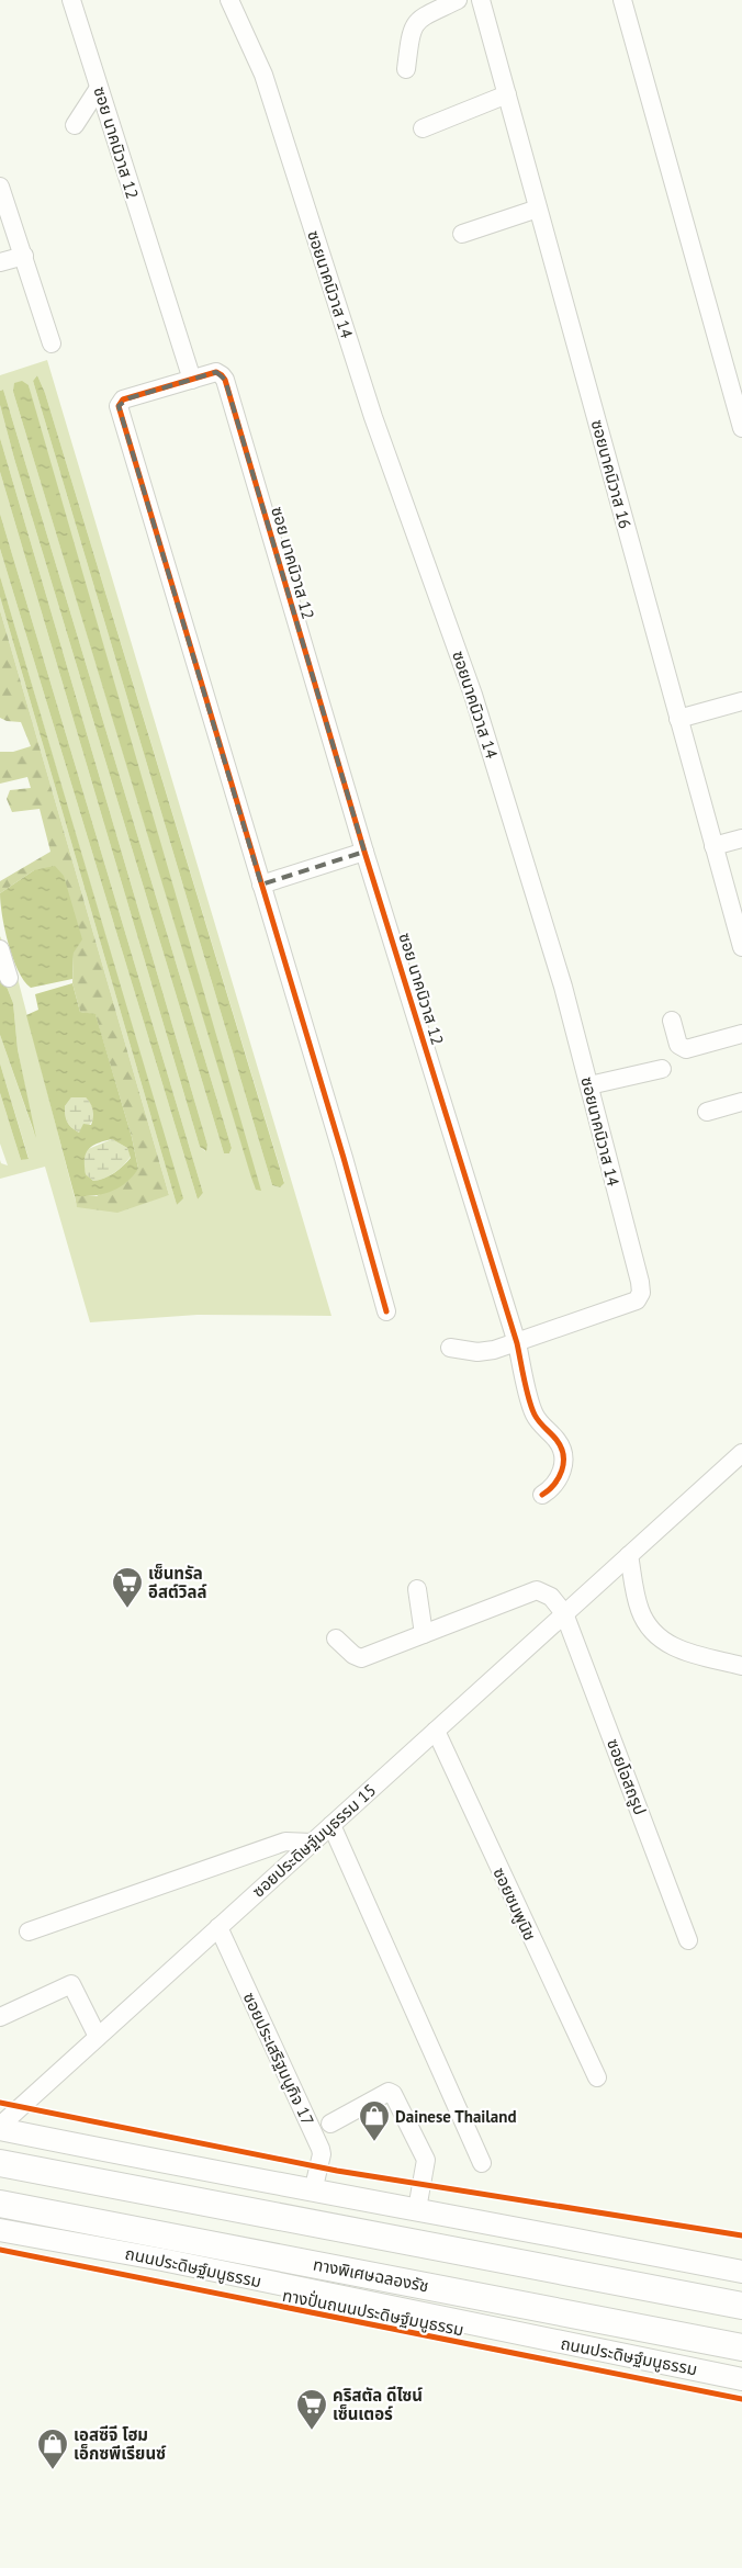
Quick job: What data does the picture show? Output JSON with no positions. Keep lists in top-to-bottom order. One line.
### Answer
{"streets":{"highway":["ทางพิเศษฉลองรัช"],"main road":["ถนนประดิษฐ์มนูธรรม"],"street":["ซอย นาคนิวาส 12","ซอยนาคนิวาส 14","ซอยนาคนิวาส 16","ซอยโอสถรูป","ซอยประดิษฐ์มนูธรรม 15","ซอยชมพูนิช","ซอยประเสริฐมนูกิจ 17"],"cycle path":["ทางปั่นถนนประดิษฐ์มนูธรรม"]},"crossings":[["ซอย นาคนิวาส 12","ซอยนาคนิวาส 14"],["ซอยโอสถรูป","ซอยประดิษฐ์มนูธรรม 15"],["ซอยประดิษฐ์มนูธรรม 15","ซอยชมพูนิช"],["ซอยประดิษฐ์มนูธรรม 15","ซอยประเสริฐมนูกิจ 17"]],"places":{"supermarket":["เซ็นทรัล อีสต์วิลล์","คริสตัล ดีไซน์ เซ็นเตอร์"],"shop":["Dainese Thailand","เอสซีจี โฮม เอ็กซพีเรียนซ์"]}}
